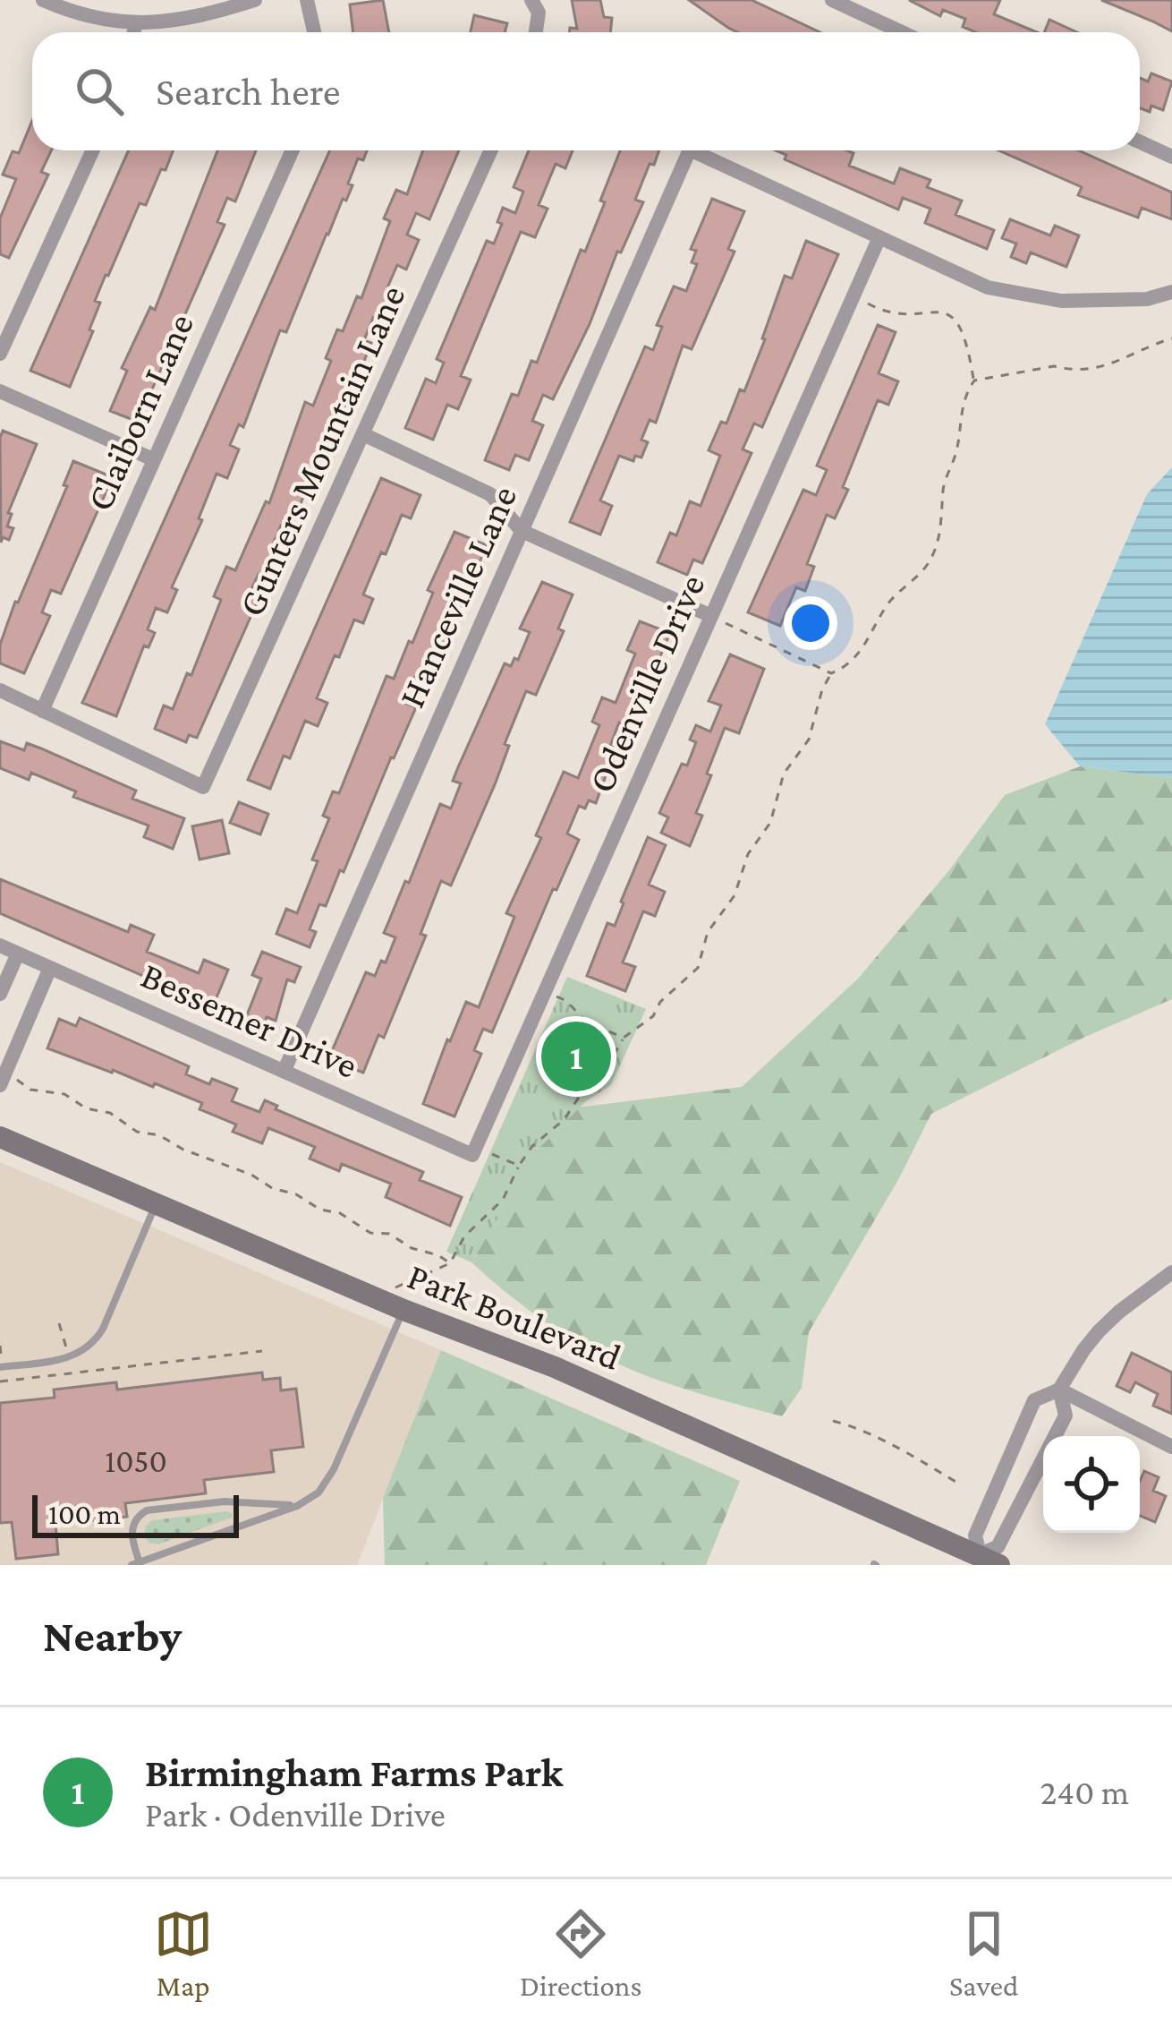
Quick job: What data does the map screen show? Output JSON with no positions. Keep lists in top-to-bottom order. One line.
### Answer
{"streets":{"main road":["Park Boulevard"],"street":["Claiborn Lane","Gunters Mountain Lane","Hanceville Lane","Odenville Drive","Bessemer Drive"]},"crossings":[["Claiborn Lane","Gunters Mountain Lane"],["Hanceville Lane","Odenville Drive"],["Hanceville Lane","Bessemer Drive"],["Odenville Drive","Bessemer Drive"]],"house_numbers":["1050"],"scale_bar":"100 m","page":{"search":"Search here","pins":"1","scale":"100 m","heading":"Nearby","list":[{"mark":"1","name":"Birmingham Farms Park","note":"Park · Odenville Drive","value":"240 m"}],"nav":["Map","Directions","Saved"]}}
